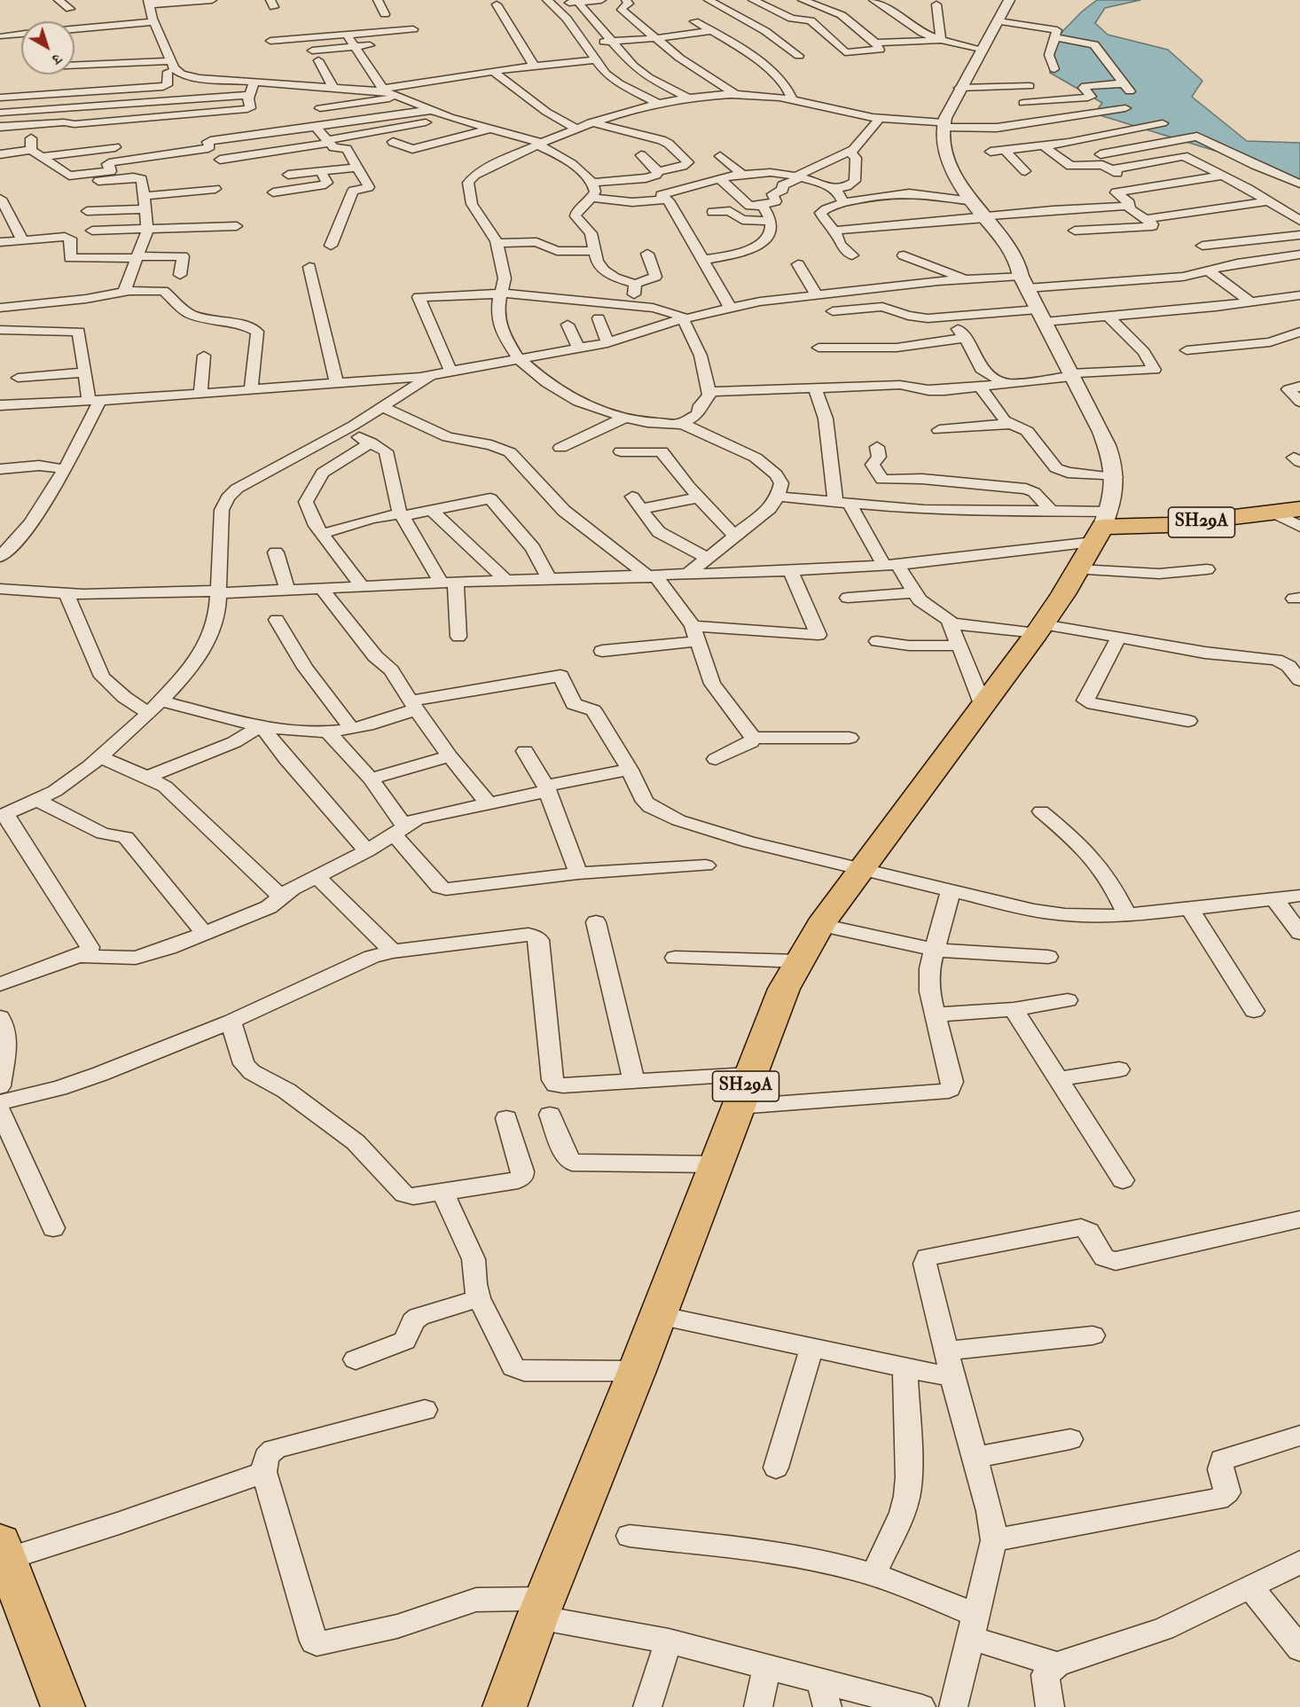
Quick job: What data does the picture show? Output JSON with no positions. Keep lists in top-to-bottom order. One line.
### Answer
{"streets":{"main road":["SH29A"]},"north":"bottom right"}
